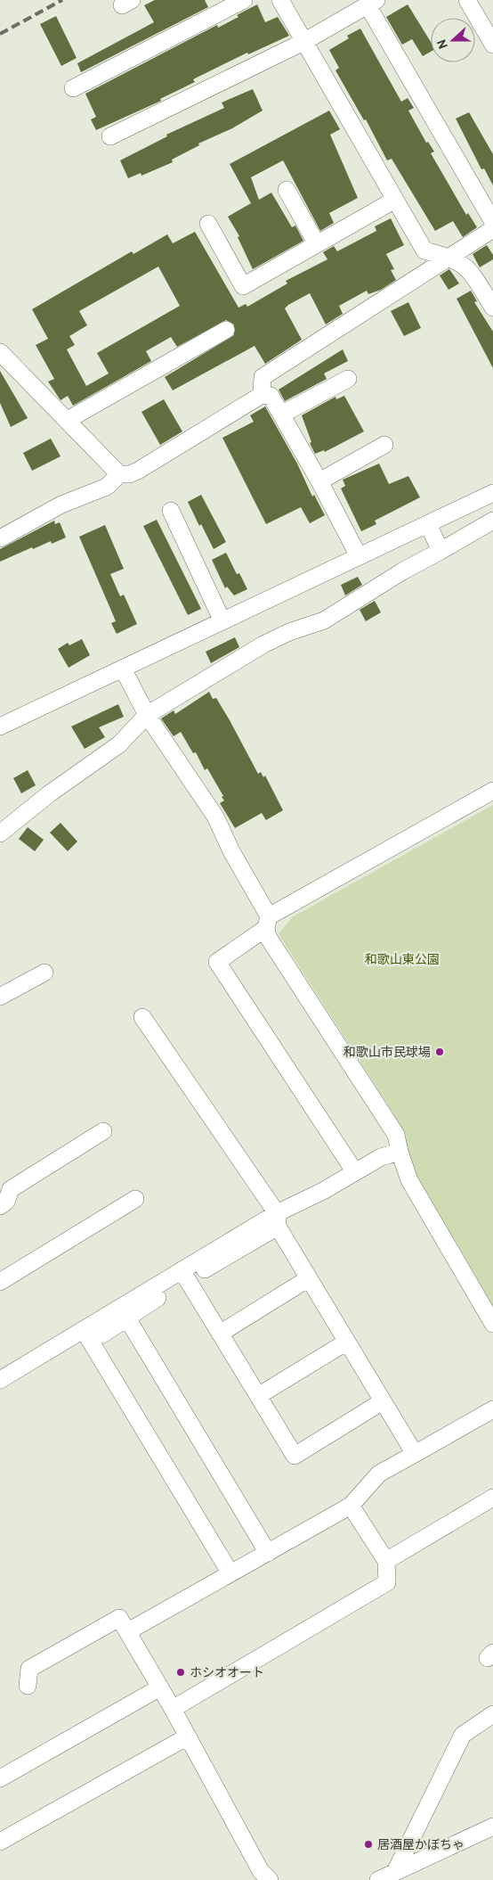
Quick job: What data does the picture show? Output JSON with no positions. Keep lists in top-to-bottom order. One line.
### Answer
{"parks":["和歌山東公園"],"places":["和歌山市民球場","ホシオオート","居酒屋かぼちゃ"],"north":"left"}
